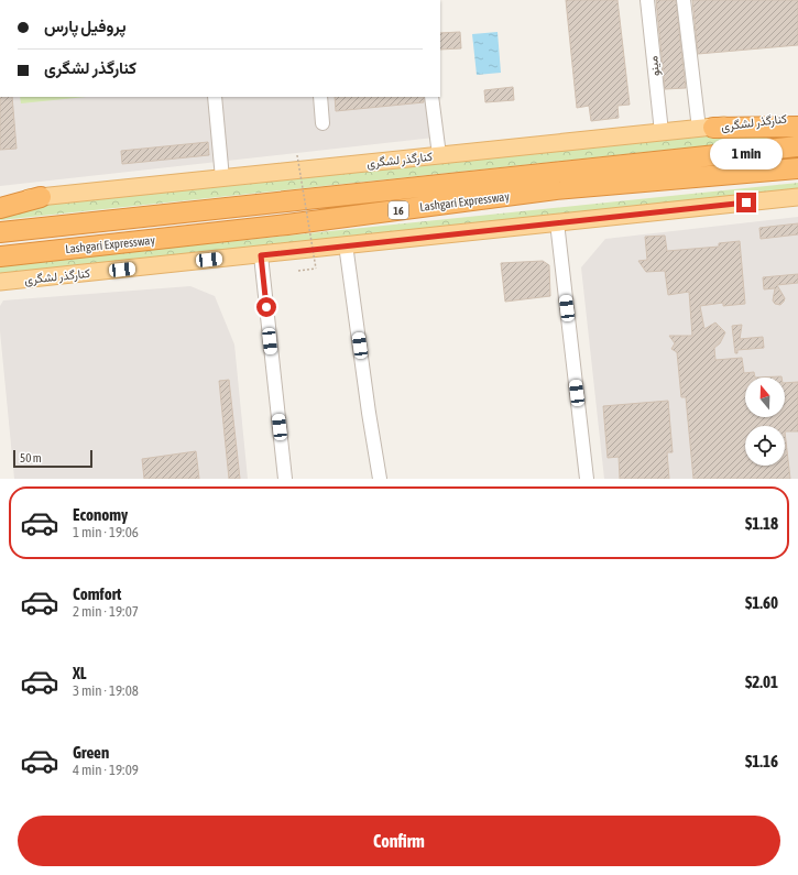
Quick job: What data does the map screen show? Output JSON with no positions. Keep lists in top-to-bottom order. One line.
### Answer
{"streets":{"highway":["Lashgari Expressway","16"],"main road":["کنارگذر لشگری"],"lane":["مینو"]},"crossings":[["مینو","کنارگذر لشگری"]],"scale_bar":"50 m","north":"top","page":{"banner":["پروفیل پارس","کنارگذر لشگری"],"bubble":"1 min","scale":"50 m","list":[{"name":"Economy","note":"1 min · 19:06","value":"$1.18"},{"name":"Comfort","note":"2 min · 19:07","value":"$1.60"},{"name":"XL","note":"3 min · 19:08","value":"$2.01"},{"name":"Green","note":"4 min · 19:09","value":"$1.16"}],"buttons":"Confirm"}}
